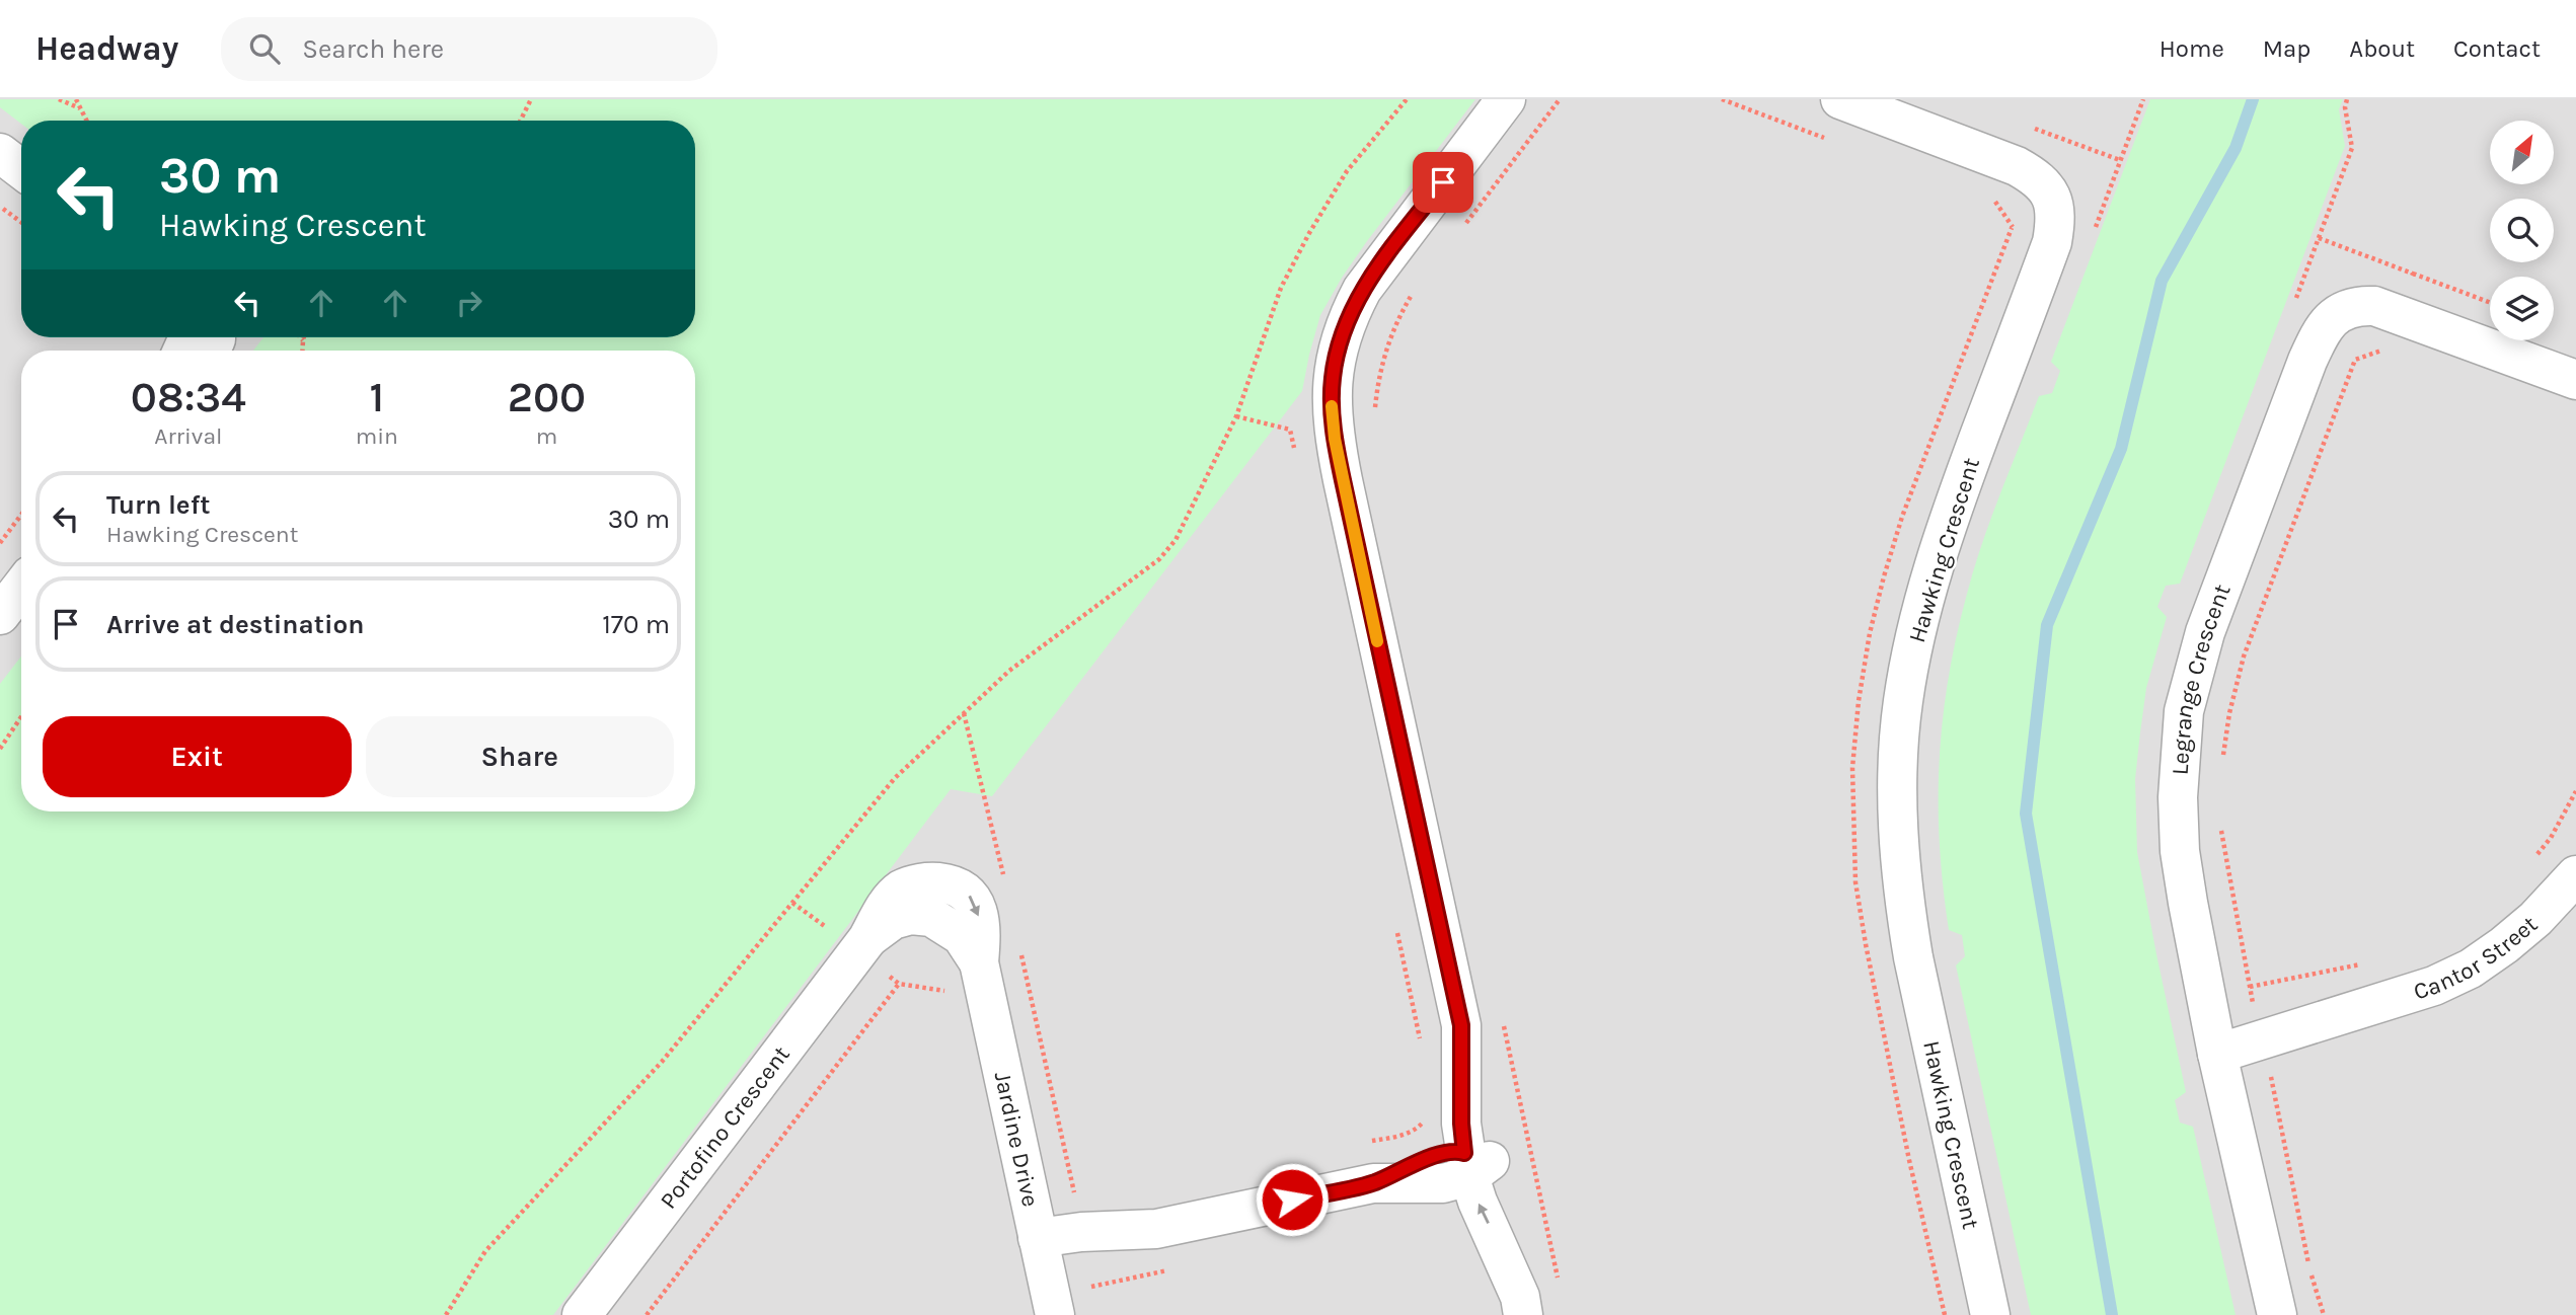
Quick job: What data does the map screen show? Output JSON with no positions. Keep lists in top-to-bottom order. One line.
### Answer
{"streets":{"street":["Hawking Crescent","Legrange Crescent","Cantor Street","Portofino Crescent","Jardine Drive"]},"crossings":[["Legrange Crescent","Cantor Street"],["Portofino Crescent","Jardine Drive"]],"north":"top right","page":{"header":"Headway","search":"Search here","nav":["Home","Map","About","Contact"],"turn":["30 m","Hawking Crescent"],"eta":["08:34","Arrival","1","min","200","m"],"list":[{"name":"Turn left","note":"Hawking Crescent","value":"30 m"},{"name":"Arrive at destination","value":"170 m"}],"buttons":["Exit","Share"]}}
